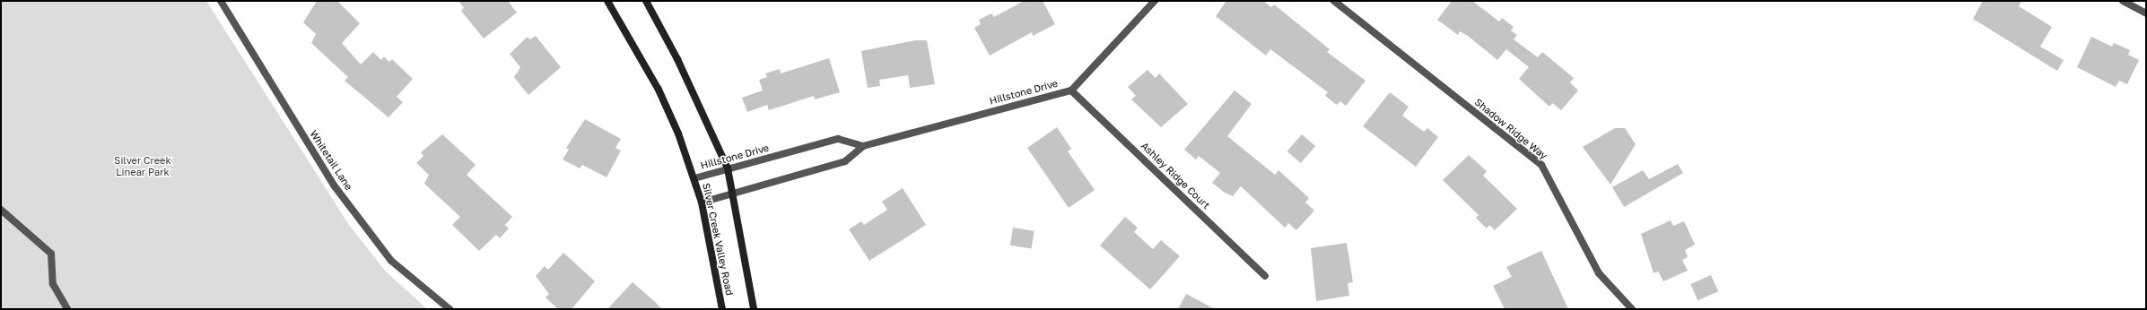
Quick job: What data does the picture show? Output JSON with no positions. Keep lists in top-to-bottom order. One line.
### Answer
{"streets":{"main road":["Silver Creek Valley Road"],"street":["Hillstone Drive","Shadow Ridge Way","Whitetail Lane","Ashley Ridge Court"]},"crossings":[["Hillstone Drive","Ashley Ridge Court"],["Hillstone Drive","Silver Creek Valley Road"]],"parks":["Silver Creek Linear Park"]}
